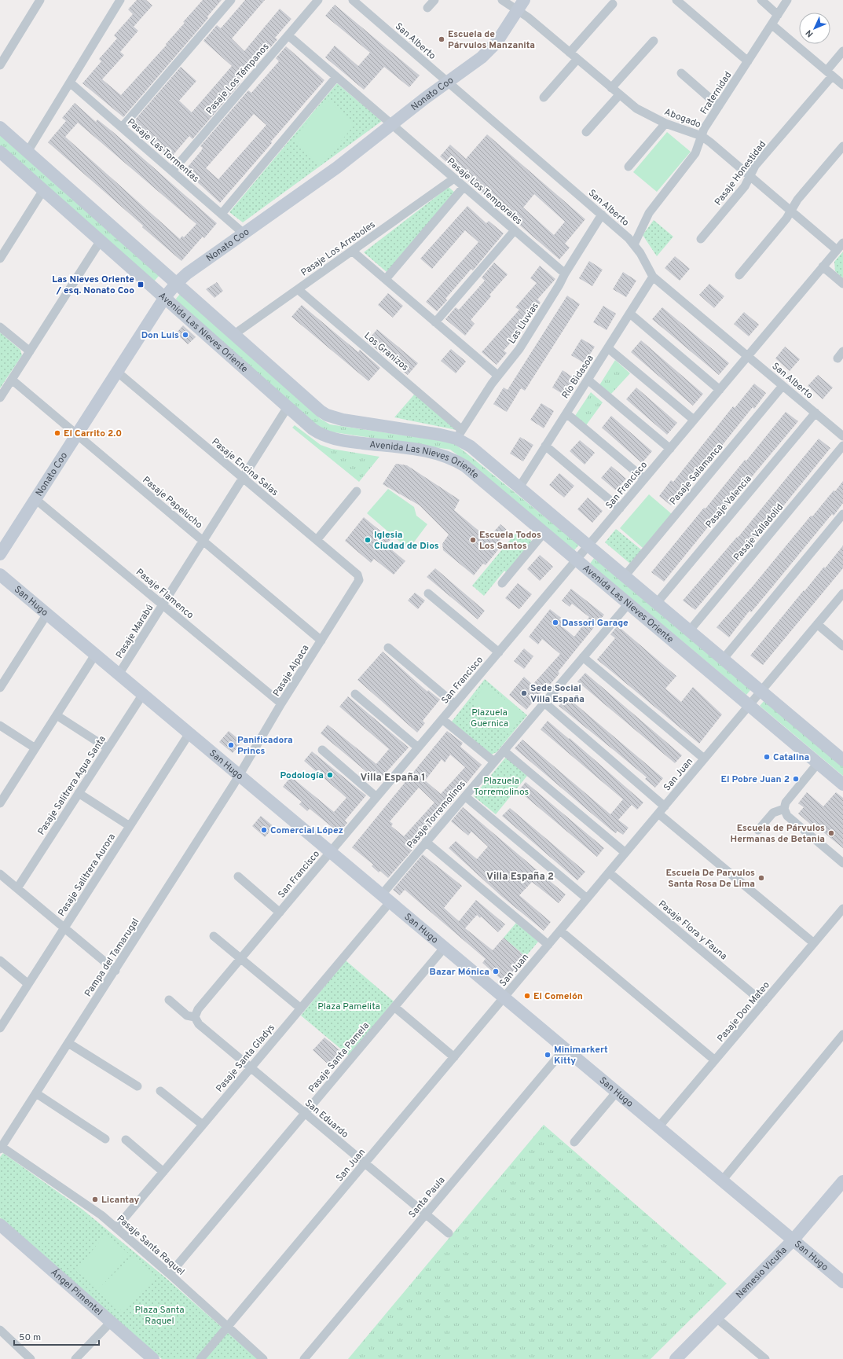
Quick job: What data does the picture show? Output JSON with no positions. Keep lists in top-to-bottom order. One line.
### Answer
{"streets":{"street":["San Alberto","Pasaje Los Témpanos","Fraternidad","Nonato Coo","Abogado","Pasaje Las Tormentas","Pasaje Honestidad","Pasaje Los Temporales","Pasaje Los Arreboles","Las Lluvias","Avenida Las Nieves Oriente","Los Granizos","Río Bidasoa","Pasaje Encina Salas","Pasaje Salamanca","San Francisco","Pasaje Valencia","Pasaje Papelucho","Pasaje Valladolid","Pasaje Flamenco","San Hugo","Pasaje Marabú","Pasaje Alpaca","San Juan","Pasaje Salitrera Agua Santa","Pasaje Torremolinos","Pasaje Salitrera Aurora","Pasaje Flora y Fauna","Pampa del Tamarugal","Pasaje Don Mateo","Pasaje Santa Pamela","Pasaje Santa Gladys","San Eduardo","Santa Paula","Pasaje Santa Raquel","Nemesio Vicuña","Ángel Pimentel"]},"crossings":[["San Alberto","Fraternidad"],["San Alberto","Nonato Coo"],["San Alberto","Las Lluvias"],["San Alberto","Río Bidasoa"],["San Alberto","Pasaje Salamanca"],["San Alberto","San Francisco"],["San Alberto","Pasaje Valencia"],["Pasaje Los Témpanos","Pasaje Las Tormentas"],["Pasaje Los Témpanos","Pasaje Los Temporales"],["Fraternidad","Abogado"],["Nonato Coo","Abogado"],["Nonato Coo","Pasaje Las Tormentas"],["Nonato Coo","Pasaje Los Temporales"],["Nonato Coo","Avenida Las Nieves Oriente"],["Nonato Coo","Pasaje Encina Salas"],["Nonato Coo","Pasaje Papelucho"],["Nonato Coo","Pasaje Flamenco"],["Abogado","Pasaje Honestidad"],["Abogado","San Francisco"],["Pasaje Los Temporales","Pasaje Los Arreboles"],["Pasaje Los Temporales","Las Lluvias"],["Pasaje Los Arreboles","Avenida Las Nieves Oriente"],["Pasaje Los Arreboles","Los Granizos"],["Las Lluvias","Avenida Las Nieves Oriente"],["Las Lluvias","Los Granizos"],["Avenida Las Nieves Oriente","Los Granizos"],["Avenida Las Nieves Oriente","Río Bidasoa"],["Avenida Las Nieves Oriente","Pasaje Salamanca"],["Avenida Las Nieves Oriente","San Francisco"],["Avenida Las Nieves Oriente","Pasaje Valencia"],["Avenida Las Nieves Oriente","Pasaje Valladolid"],["Avenida Las Nieves Oriente","Pasaje Marabú"],["Avenida Las Nieves Oriente","San Juan"],["Avenida Las Nieves Oriente","Pasaje Torremolinos"],["Pasaje Encina Salas","Pasaje Marabú"],["Pasaje Encina Salas","Pasaje Alpaca"],["San Francisco","San Hugo"],["San Francisco","San Eduardo"],["Pasaje Papelucho","Pasaje Marabú"],["Pasaje Papelucho","Pasaje Alpaca"],["Pasaje Flamenco","Pasaje Marabú"],["Pasaje Flamenco","Pasaje Alpaca"],["San Hugo","Pasaje Marabú"],["San Hugo","Pasaje Alpaca"],["San Hugo","San Juan"],["San Hugo","Pasaje Salitrera Agua Santa"],["San Hugo","Pasaje Torremolinos"],["San Hugo","Pasaje Salitrera Aurora"],["San Hugo","Pampa del Tamarugal"],["San Hugo","Pasaje Don Mateo"],["San Hugo","Pasaje Santa Pamela"],["San Hugo","Pasaje Santa Gladys"],["San Hugo","Santa Paula"],["San Hugo","Nemesio Vicuña"],["Pasaje Alpaca","Pampa del Tamarugal"],["San Juan","Pasaje Flora y Fauna"],["San Juan","San Eduardo"],["San Juan","Pasaje Santa Raquel"],["Pasaje Torremolinos","Pasaje Santa Gladys"],["Pasaje Flora y Fauna","Pasaje Don Mateo"],["Pampa del Tamarugal","Pasaje Santa Raquel"],["Pasaje Santa Pamela","San Eduardo"],["Pasaje Santa Pamela","Pasaje Santa Raquel"],["Pasaje Santa Gladys","San Eduardo"],["Pasaje Santa Gladys","Pasaje Santa Raquel"],["San Eduardo","Santa Paula"]],"districts":["Villa España 1","Villa España 2"],"parks":["Plazuela Guernica","Plazuela Torremolinos","Plaza Pamelita","Plaza Santa Raquel"],"places":{"other":["Escuela de Párvulos Manzanita","Don Luis","El Carrito 2.0","Iglesia Ciudad de Dios","Escuela Todos Los Santos","Dassori Garage","Sede Social Villa España","Panificadora Princs","Catalina","Podología","El Pobre Juan 2","Comercial López","Escuela de Párvulos Hermanas de Betania","Escuela De Parvulos Santa Rosa De Lima","Bazar Mónica","El Comelón","Minimarkert Kitty","Licantay"],"transit":["Las Nieves Oriente / esq. Nonato Coo"]},"scale_bar":"50 m","north":"bottom left"}
